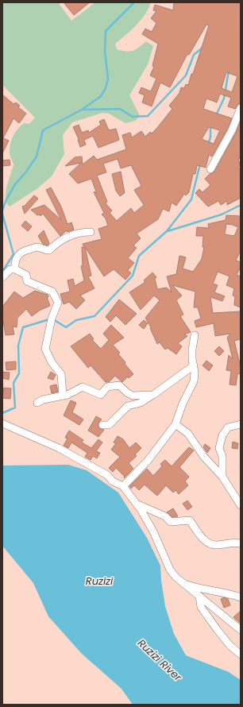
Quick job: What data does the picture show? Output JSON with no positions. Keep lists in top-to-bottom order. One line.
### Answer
{"water":["Ruzizi","Ruzizi River"]}
